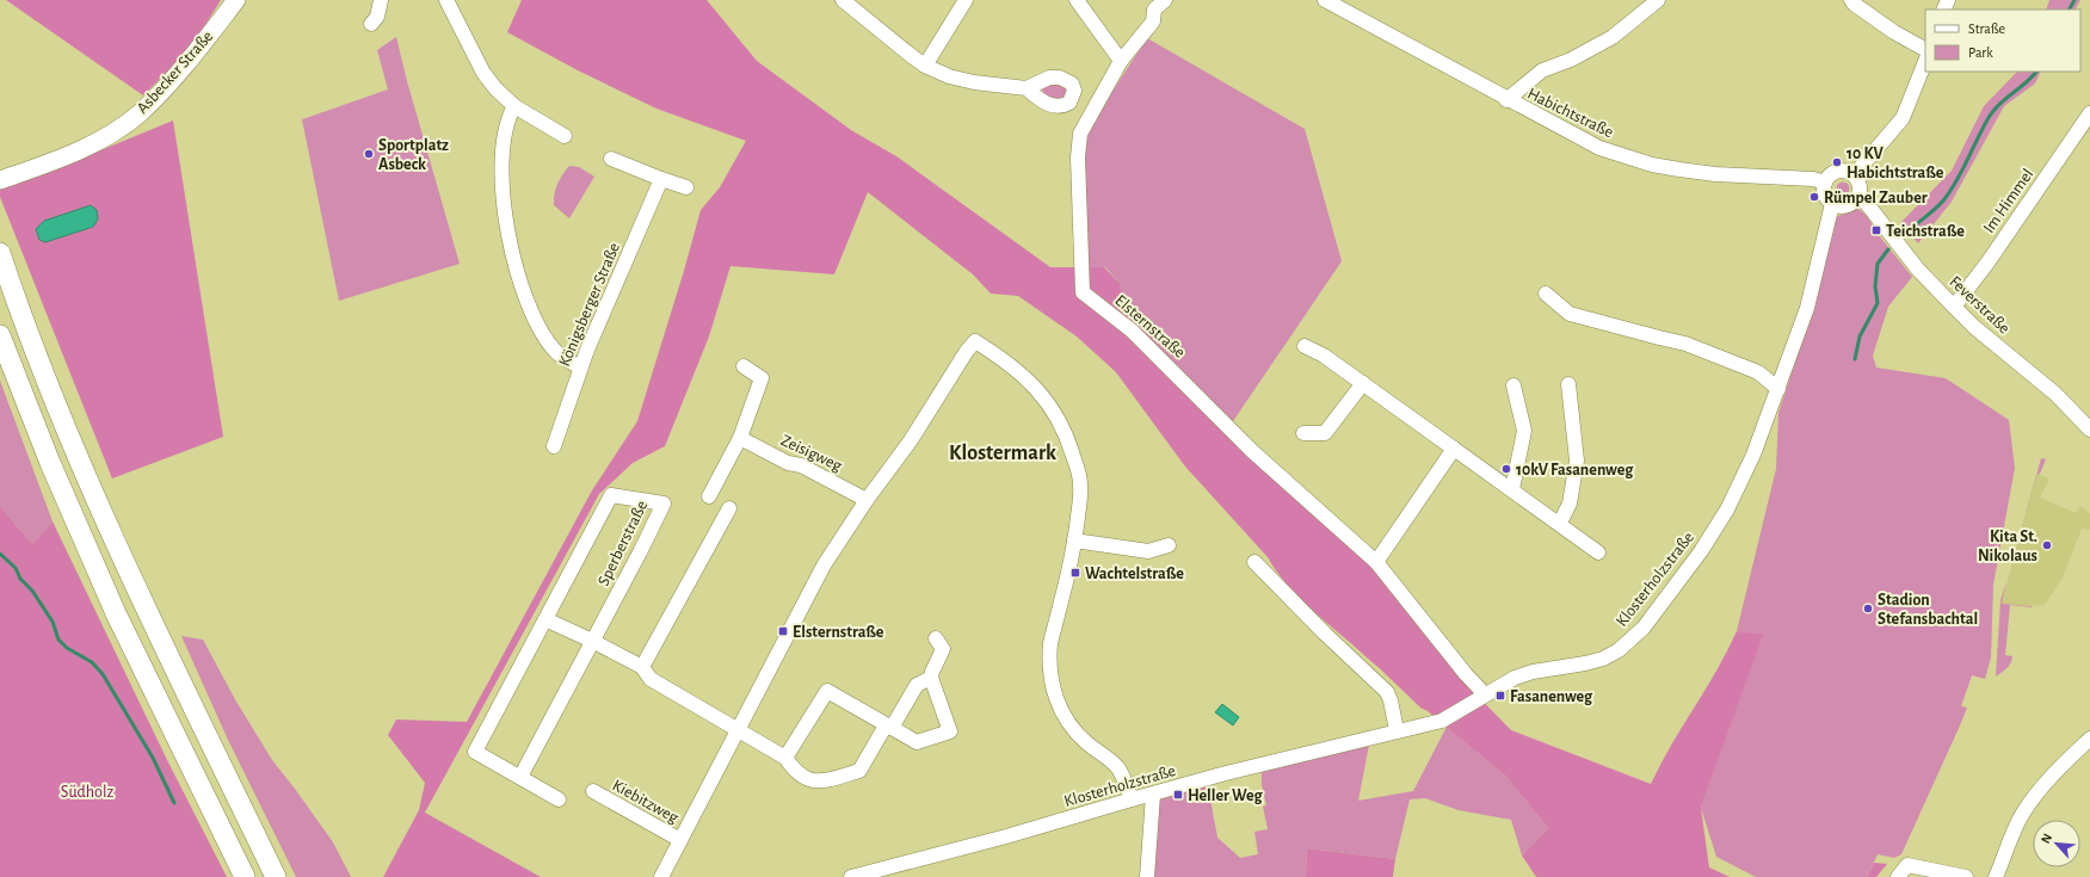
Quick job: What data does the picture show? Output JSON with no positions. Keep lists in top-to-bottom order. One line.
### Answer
{"streets":{"main road":["Asbecker Straße"],"street":["Habichtstraße","Im Himmel","Königsberger Straße","Feverstraße","Elsternstraße","Zeisigweg","Sperberstraße","Klosterholzstraße","Kiebitzweg"]},"crossings":[["Habichtstraße","Feverstraße"],["Habichtstraße","Klosterholzstraße"],["Im Himmel","Feverstraße"],["Feverstraße","Klosterholzstraße"]],"districts":["Klostermark"],"parks":["Südholz"],"places":{"other":["Sportplatz Asbeck","10 KV Habichtstraße","Rümpel Zauber","10kV Fasanenweg","Kita St. Nikolaus","Stadion Stefansbachtal"],"transit":["Teichstraße","Wachtelstraße","Elsternstraße","Fasanenweg","Heller Weg"]},"legend":["Straße","Park"],"north":"top left"}
